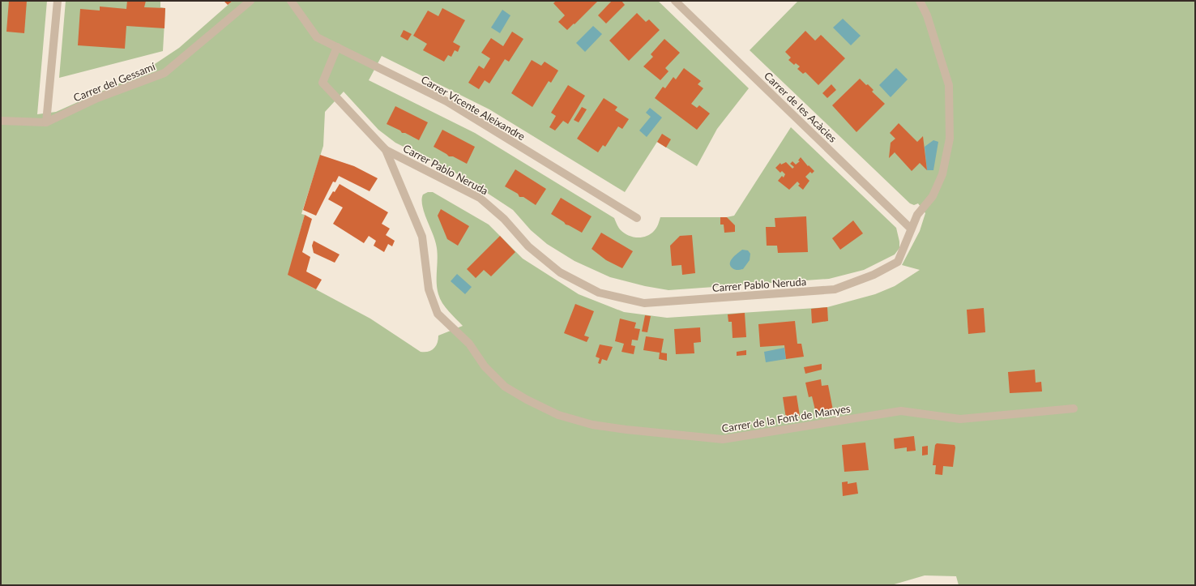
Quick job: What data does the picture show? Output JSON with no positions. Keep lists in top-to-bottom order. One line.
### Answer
{"streets":{"street":["Carrer del Gessamí","Carrer de les Acàcies","Carrer Vicente Aleixandre","Carrer Pablo Neruda","Carrer de la Font de Manyes"]},"crossings":[["Carrer de les Acàcies","Carrer Pablo Neruda"],["Carrer Vicente Aleixandre","Carrer de la Font de Manyes"],["Carrer Pablo Neruda","Carrer de la Font de Manyes"]]}
